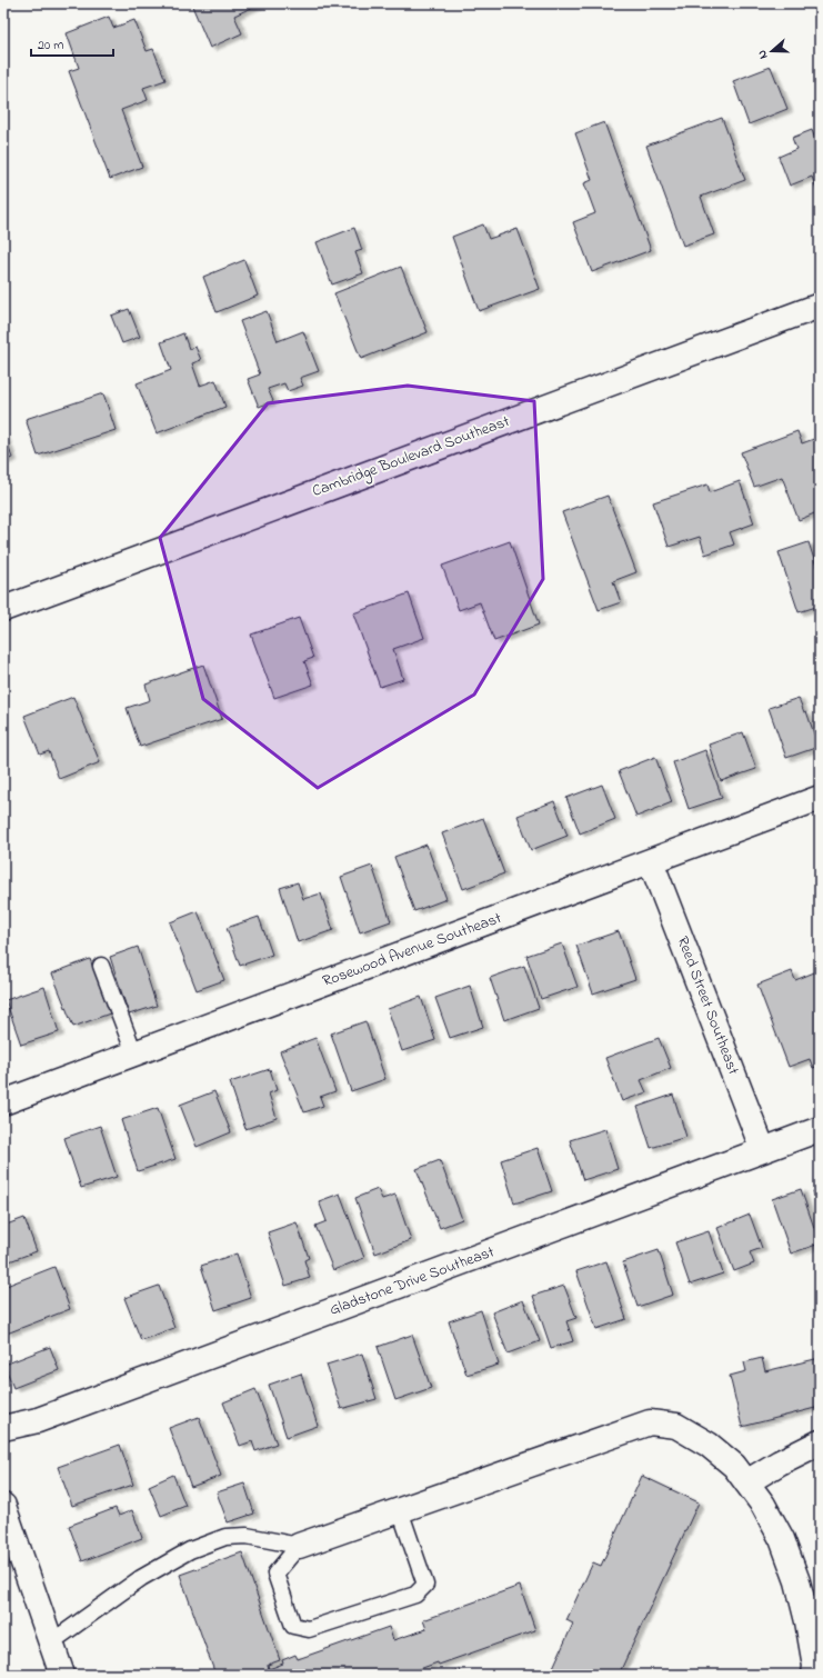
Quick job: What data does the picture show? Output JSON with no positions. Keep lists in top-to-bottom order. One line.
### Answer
{"streets":{"street":["Cambridge Boulevard Southeast","Rosewood Avenue Southeast","Reed Street Southeast","Gladstone Drive Southeast"]},"crossings":[["Rosewood Avenue Southeast","Reed Street Southeast"],["Reed Street Southeast","Gladstone Drive Southeast"]],"scale_bar":"20 m","north":"left"}
